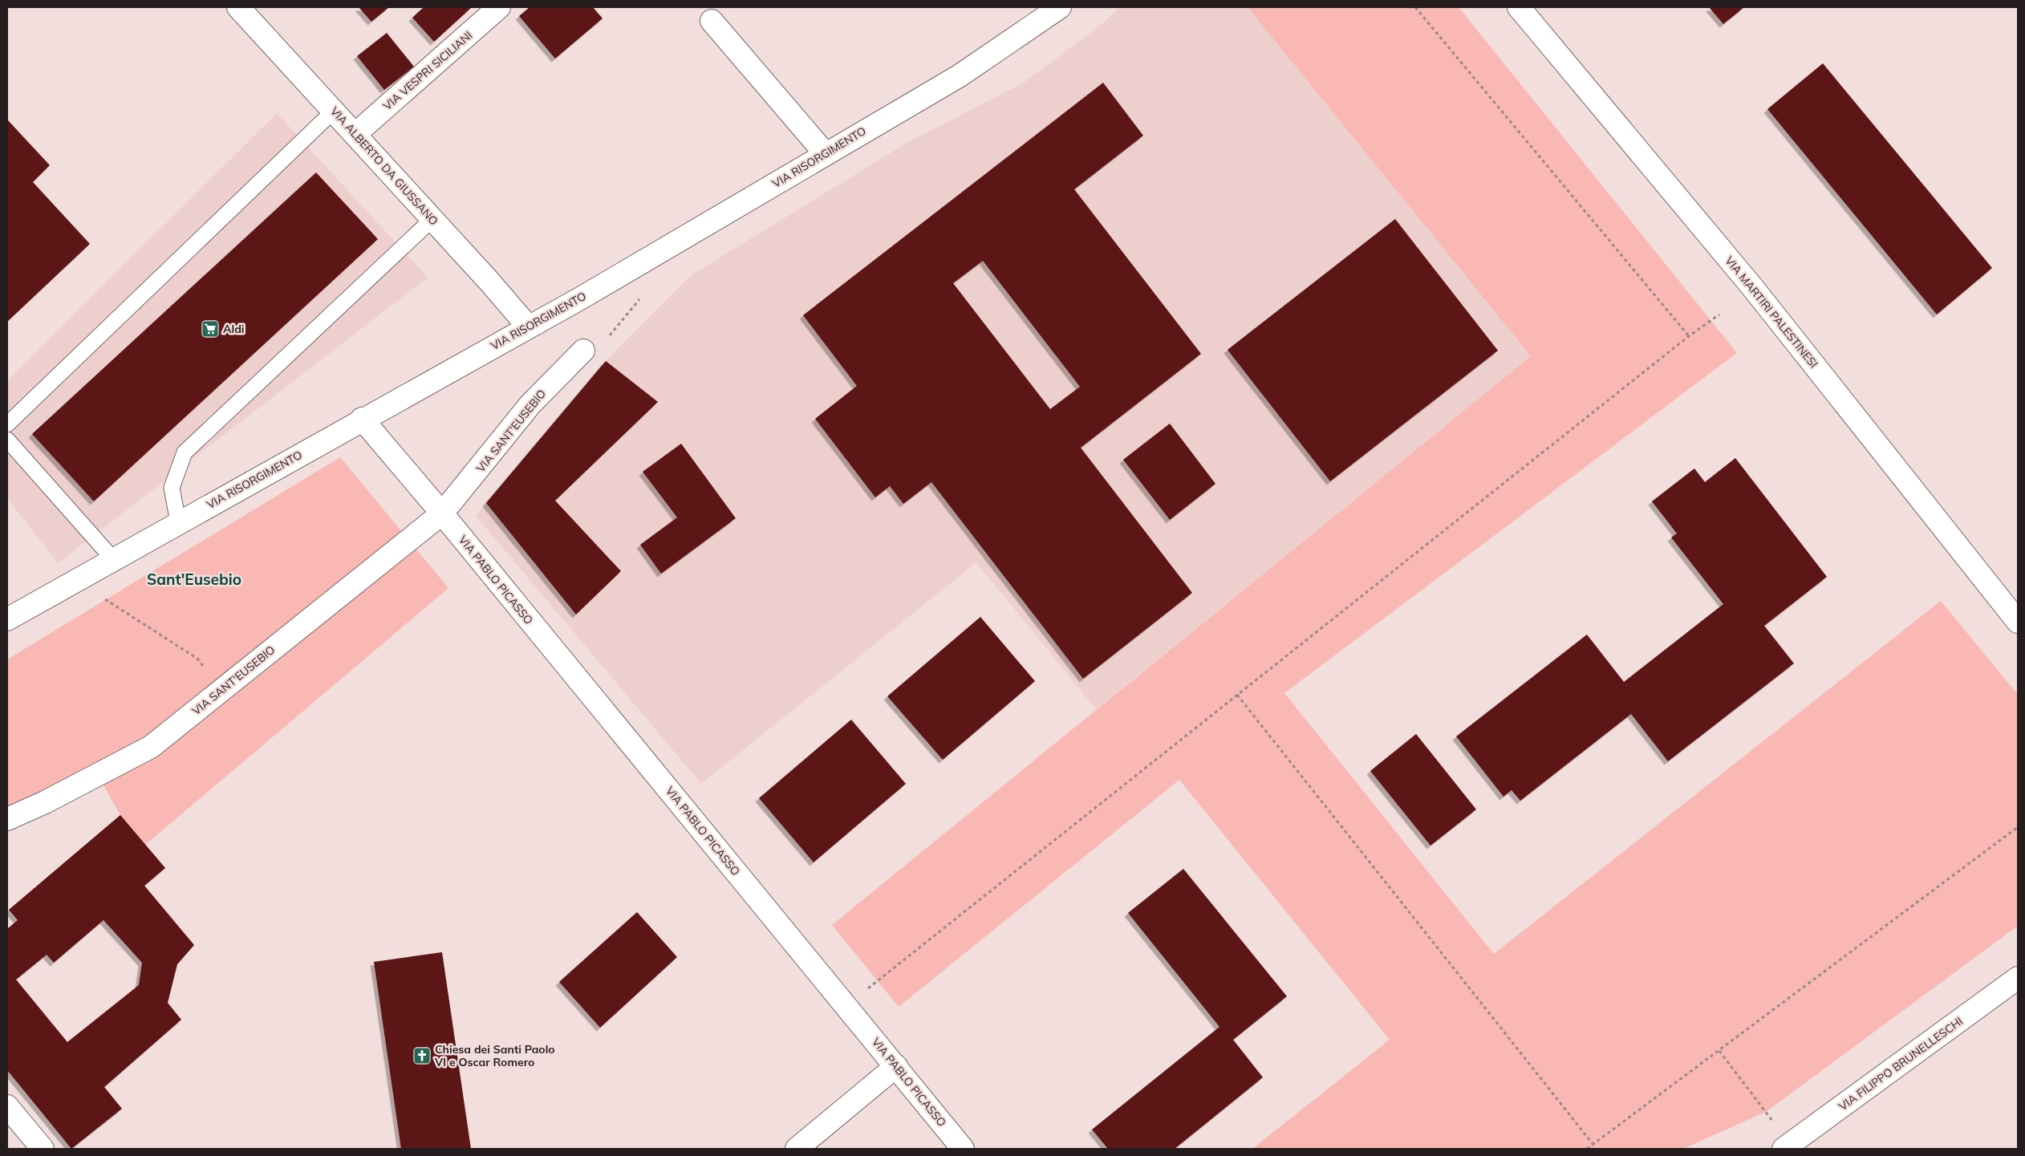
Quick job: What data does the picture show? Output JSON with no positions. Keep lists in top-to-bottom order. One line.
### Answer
{"streets":{"street":["VIA VESPRI SICILIANI","VIA RISORGIMENTO","VIA ALBERTO DA GIUSSANO","VIA MARTIRI PALESTINESI","VIA SANT'EUSEBIO","VIA PABLO PICASSO","VIA FILIPPO BRUNELLESCHI"]},"crossings":[["VIA VESPRI SICILIANI","VIA ALBERTO DA GIUSSANO"],["VIA RISORGIMENTO","VIA ALBERTO DA GIUSSANO"],["VIA SANT'EUSEBIO","VIA PABLO PICASSO"]],"districts":["Sant'Eusebio"],"places":{"supermarket":["Aldi"],"church":["Chiesa dei Santi Paolo VI e Oscar Romero"]}}
